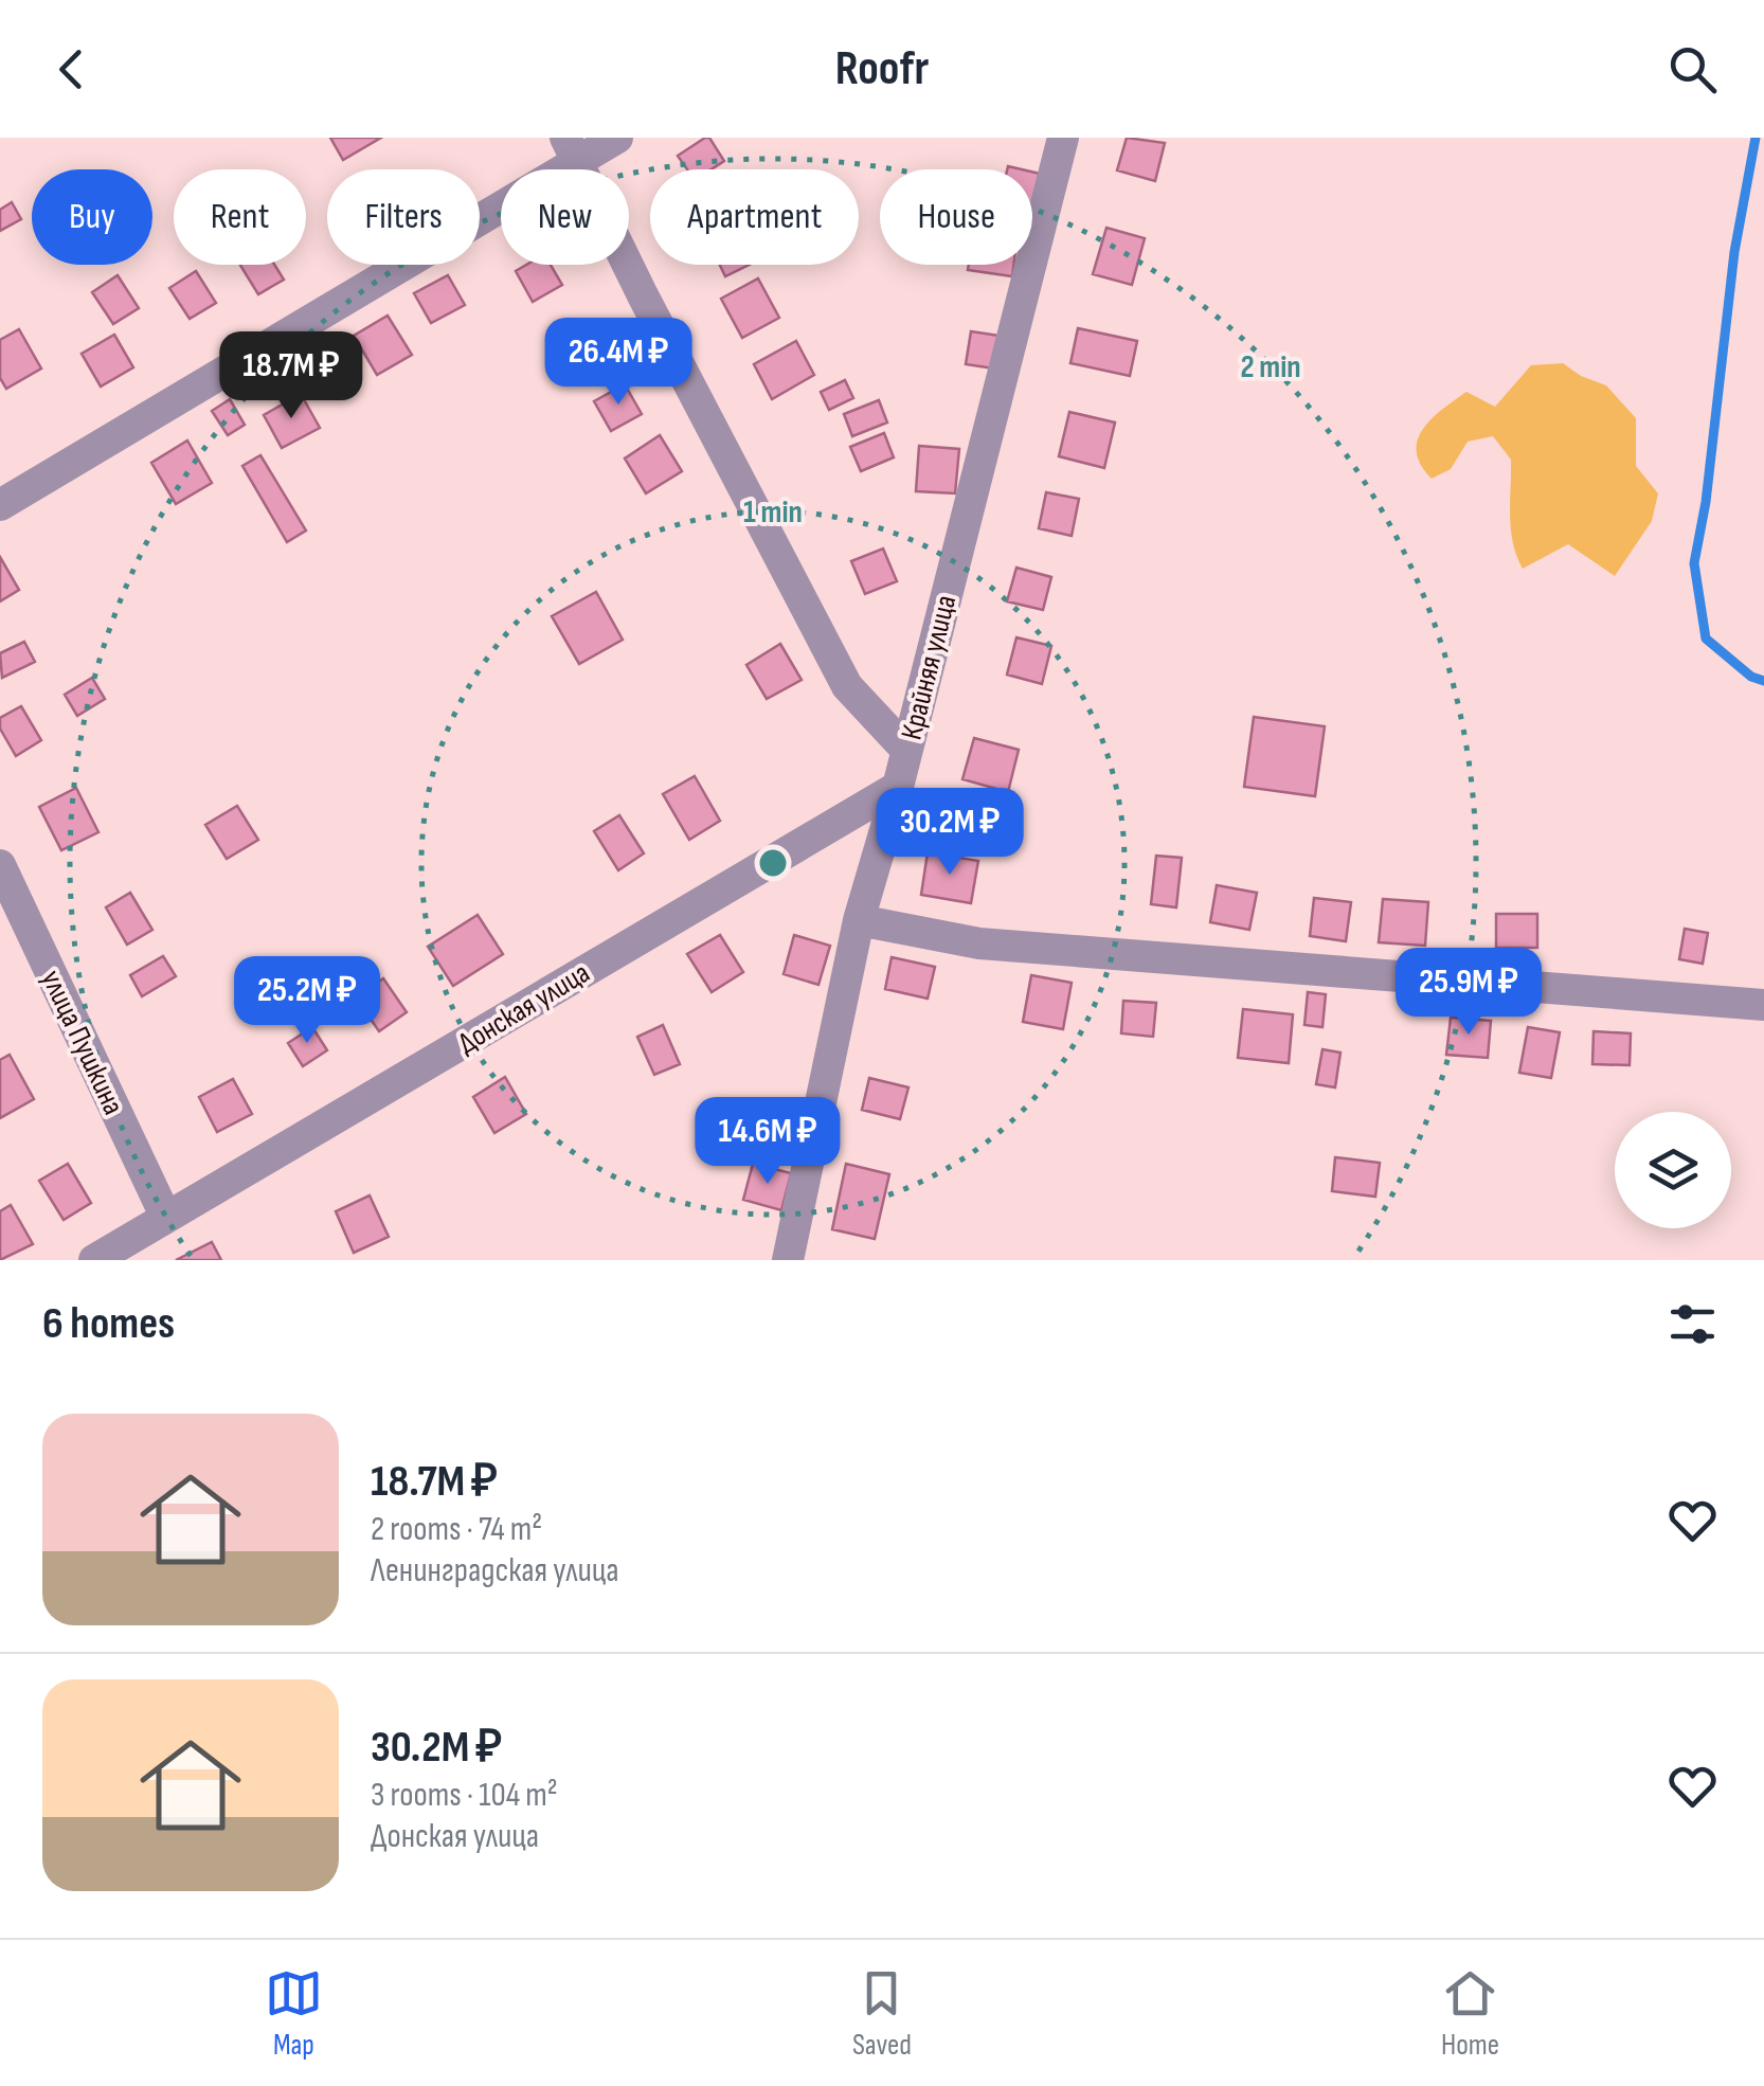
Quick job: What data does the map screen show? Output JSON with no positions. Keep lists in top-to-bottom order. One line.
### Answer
{"streets":{"street":["Крайняя улица","Донская улица","улица Пушкина"]},"crossings":[["Крайняя улица","Донская улица"],["Донская улица","улица Пушкина"]],"page":{"header":"Roofr","chip":["Buy","Rent","Filters","New","Apartment","House"],"price":["26.4M ₽","18.7M ₽","30.2M ₽","25.9M ₽","25.2M ₽","14.6M ₽"],"heading":"6 homes","list":[{"name":"18.7M ₽","note":"2 rooms · 74 m² · Ленинградская улица"},{"name":"30.2M ₽","note":"3 rooms · 104 m² · Донская улица"}],"tabs":["Map","Saved","Home"]},"rings":["2 min","1 min"]}
